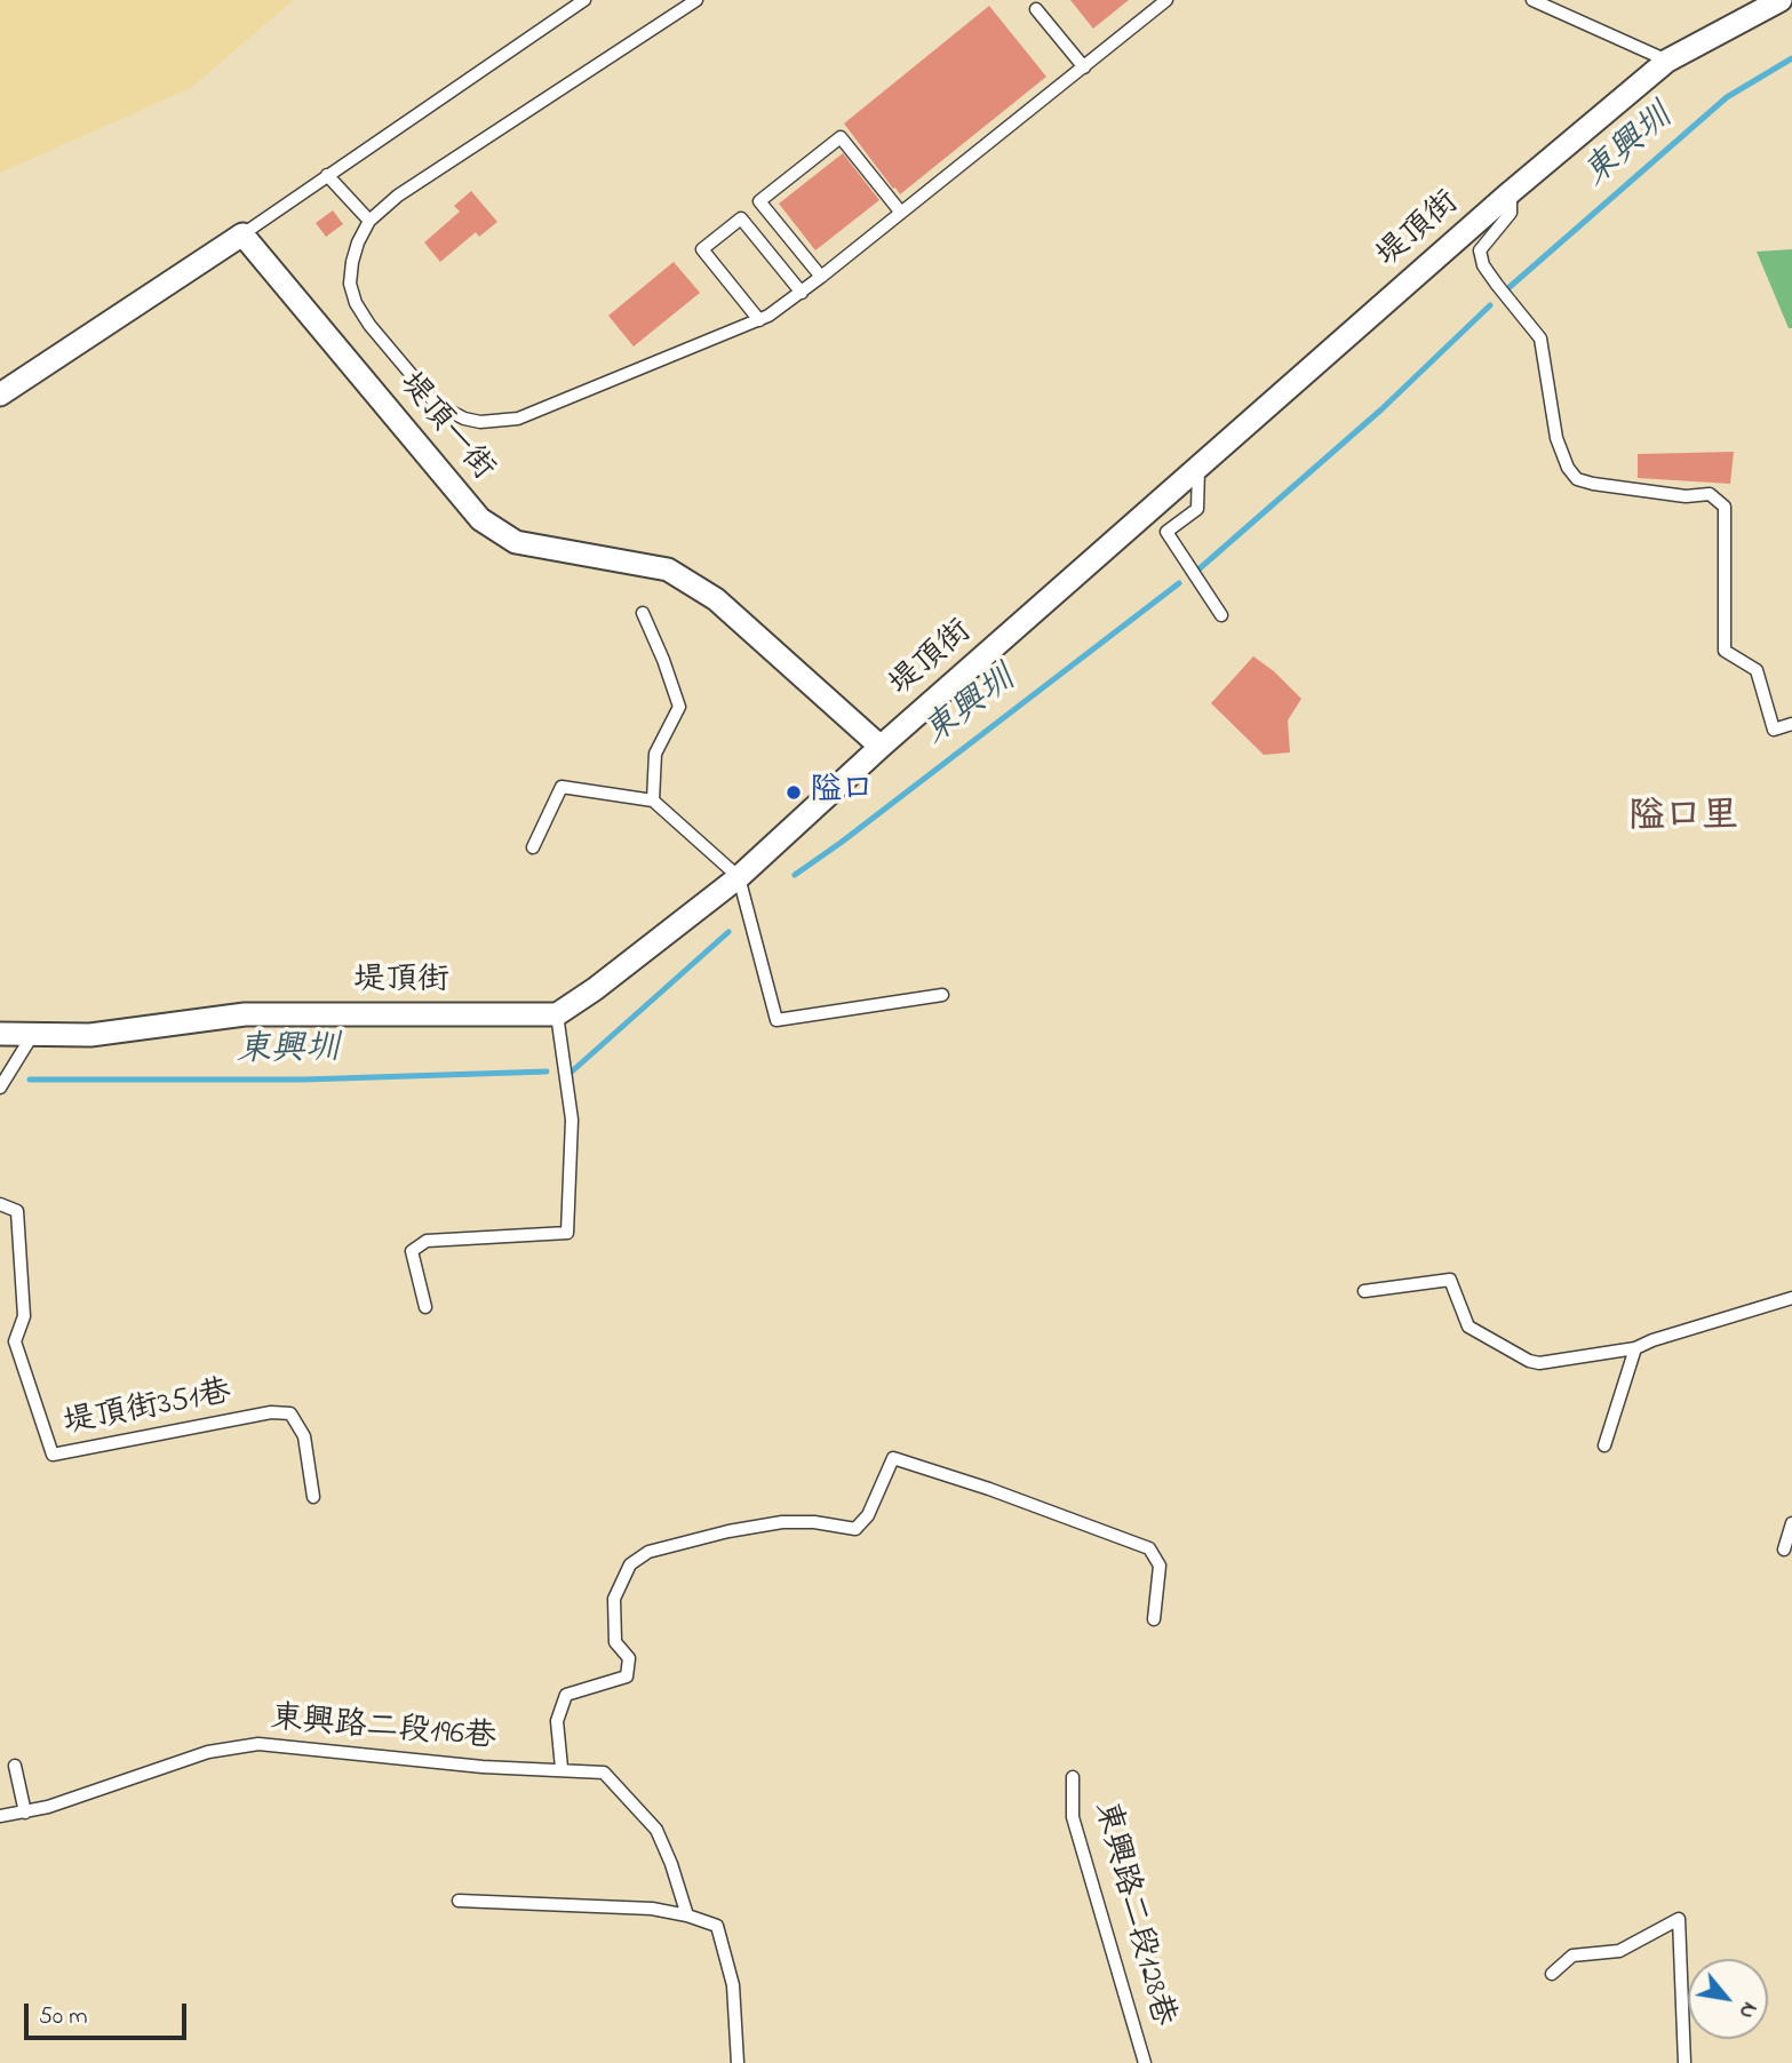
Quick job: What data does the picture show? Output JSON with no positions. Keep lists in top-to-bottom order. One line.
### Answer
{"streets":{"street":["堤頂街","堤頂一街"],"lane":["堤頂街351巷","東興路二段196巷","東興路二段128巷"]},"crossings":[["堤頂街","堤頂一街"]],"districts":["隘口里"],"water":["東興圳"],"places":["隘口"],"scale_bar":"50 m","north":"bottom right"}
